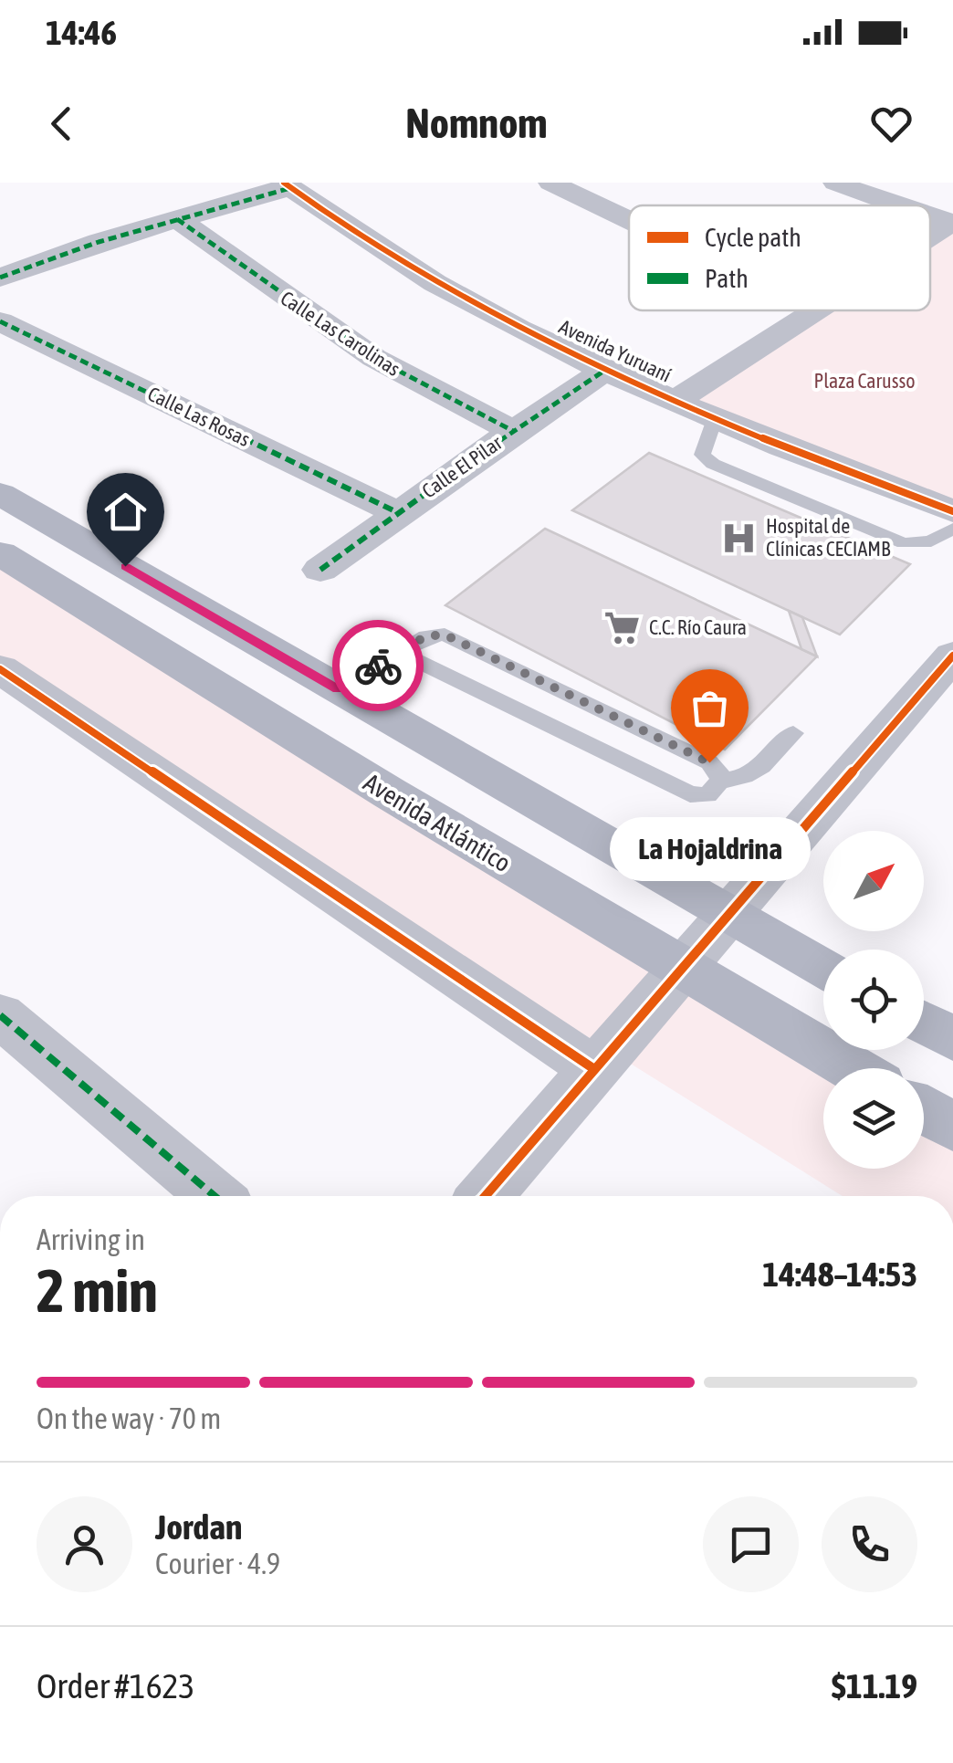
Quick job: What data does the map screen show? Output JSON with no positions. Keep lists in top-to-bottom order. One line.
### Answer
{"streets":{"main road":["Avenida Atlántico"],"street":["Calle Las Carolinas","Avenida Yuruaní","Calle Las Rosas","Calle El Pilar"]},"crossings":[["Calle Las Carolinas","Calle El Pilar"],["Avenida Yuruaní","Calle El Pilar"],["Calle Las Rosas","Calle El Pilar"]],"parks":["Plaza Carusso"],"places":{"hospital":["Hospital de Clínicas CECIAMB"],"supermarket":["C.C. Río Caura"],"other":["La Hojaldrina"]},"legend":["Cycle path","Path"],"north":"top right","page":{"status":"14:46","header":"Nomnom","bubble":"La Hojaldrina","heading":["2 min","Arriving in","14:48–14:53"],"panel":["Jordan","Courier · 4.9","Order #1623","$11.19"],"bar":"On the way · 70 m"}}
